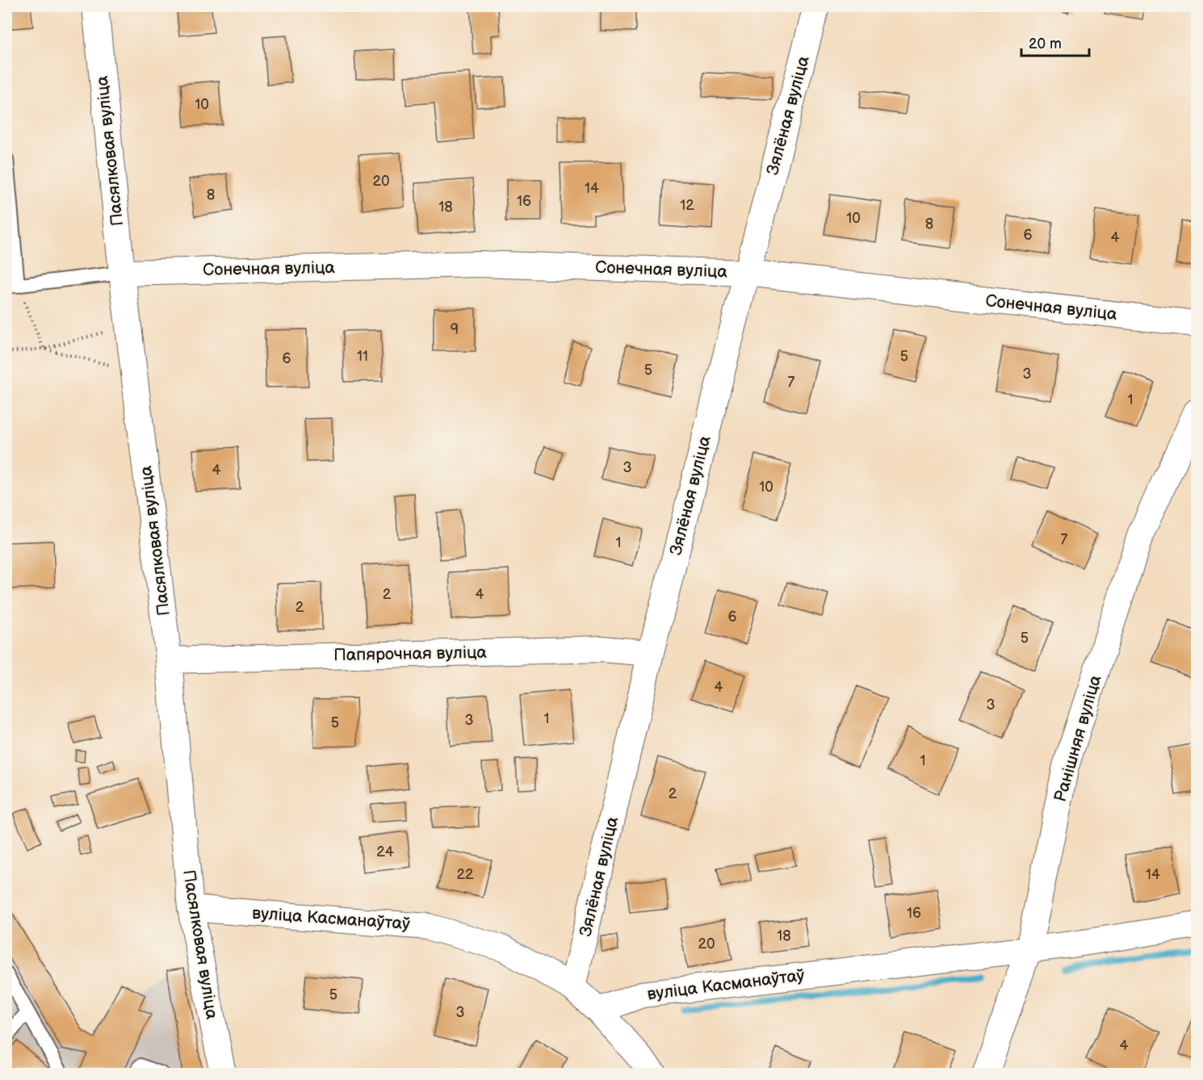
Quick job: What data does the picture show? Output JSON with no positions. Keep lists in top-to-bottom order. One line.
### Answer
{"streets":{"street":["Зялёная вуліца","Пасялковая вуліца","Сонечная вуліца","Папярочная вуліца","Ранішняя вуліца","вуліца Касманаўтаў"]},"crossings":[["Зялёная вуліца","Сонечная вуліца"],["Зялёная вуліца","Папярочная вуліца"],["Зялёная вуліца","вуліца Касманаўтаў"],["Пасялковая вуліца","Сонечная вуліца"],["Пасялковая вуліца","Папярочная вуліца"],["Пасялковая вуліца","вуліца Касманаўтаў"],["Ранішняя вуліца","вуліца Касманаўтаў"]],"house_numbers":["10","20","14","8","16","12","18","10","8","6","4","9","11","5","6","5","3","7","1","3","4","10","7","1","2","4","2","6","5","4","3","1","3","5","1","2","24","22","14","16","18","20","5","3","4"],"scale_bar":"20 m"}
